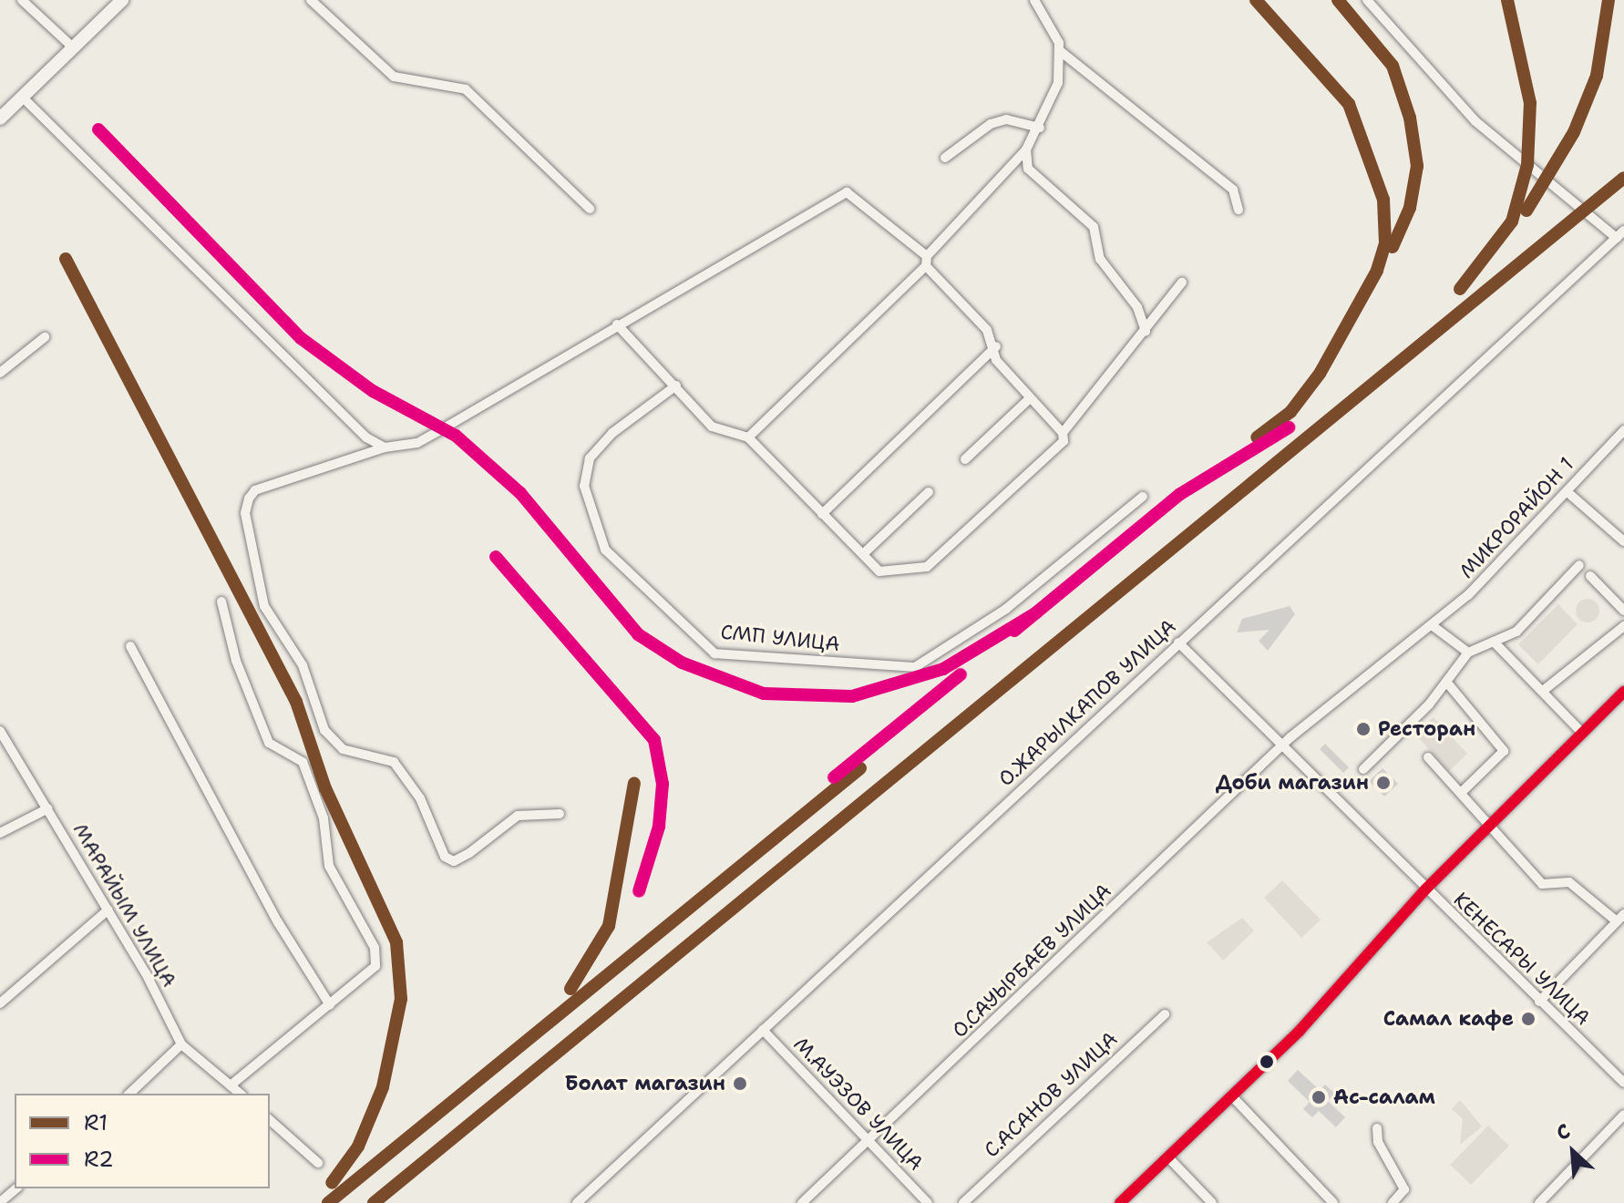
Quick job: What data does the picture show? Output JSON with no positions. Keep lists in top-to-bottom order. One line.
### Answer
{"streets":{"street":["МИКРОРАЙОН 1","СМП УЛИЦА","О.ЖАРЫЛКАПОВ УЛИЦА","МАРАЙЫМ УЛИЦА","КЕНЕСАРЫ УЛИЦА","О.САУЫРБАЕВ УЛИЦА","С.АСАНОВ УЛИЦА","М.АУЭЗОВ УЛИЦА"]},"crossings":[["МИКРОРАЙОН 1","КЕНЕСАРЫ УЛИЦА"],["МИКРОРАЙОН 1","О.САУЫРБАЕВ УЛИЦА"],["О.ЖАРЫЛКАПОВ УЛИЦА","КЕНЕСАРЫ УЛИЦА"],["О.ЖАРЫЛКАПОВ УЛИЦА","М.АУЭЗОВ УЛИЦА"],["КЕНЕСАРЫ УЛИЦА","О.САУЫРБАЕВ УЛИЦА"],["О.САУЫРБАЕВ УЛИЦА","М.АУЭЗОВ УЛИЦА"]],"places":["Ресторан","Доби магазин","Самал кафе","Болат магазин","Ас-салам"],"lines":["transit line R1","transit line R2"],"legend":["R1","R2"],"north":"top left"}
